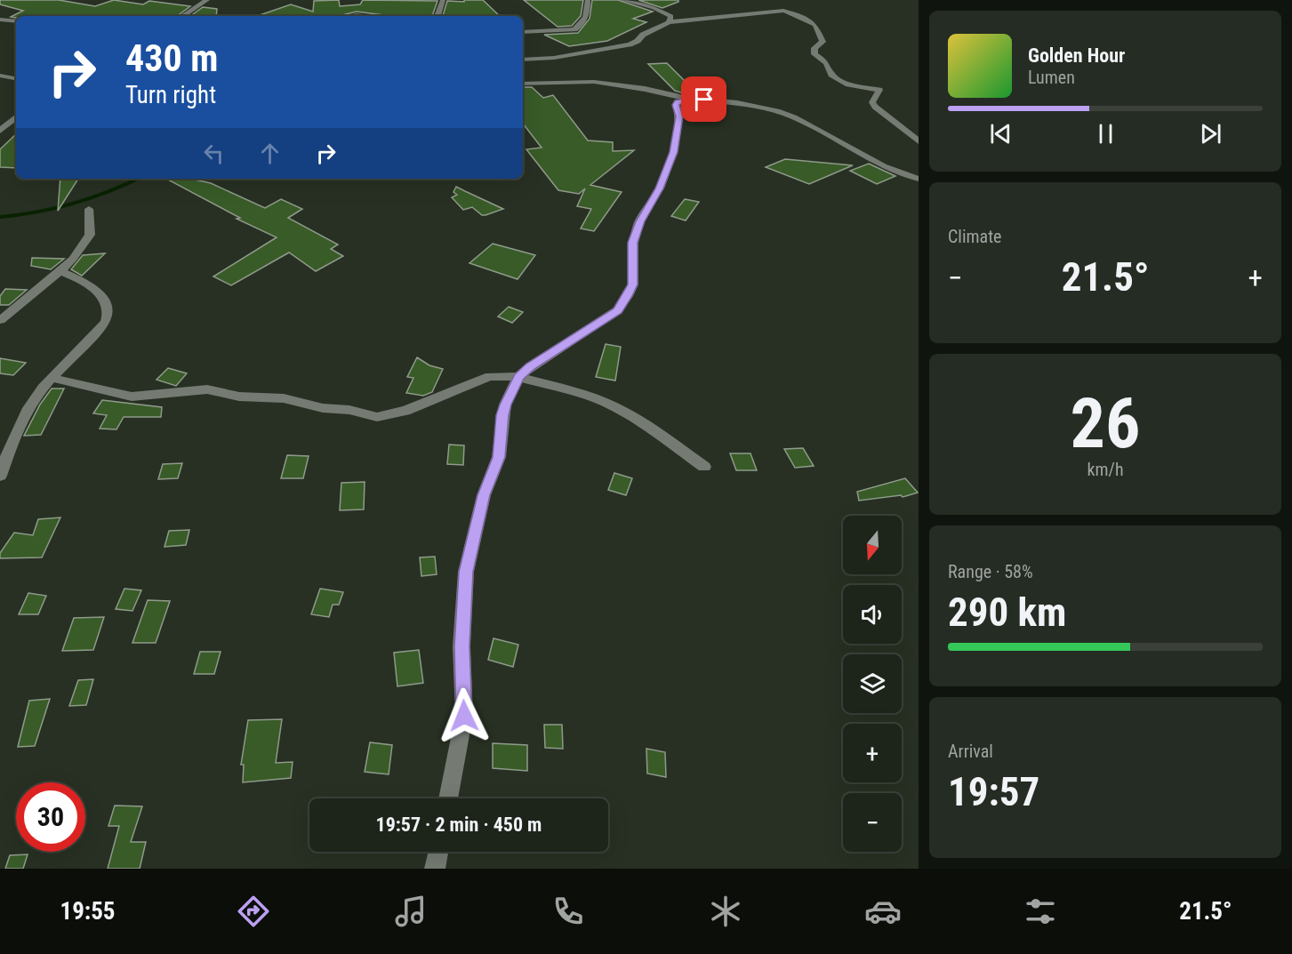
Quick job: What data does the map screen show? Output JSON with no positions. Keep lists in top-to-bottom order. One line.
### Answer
{"north":"bottom","page":{"turn":["430 m","Turn right"],"song":["Golden Hour","Lumen"],"tile":["Climate",["26","km/h"],["Range · 58%","290 km"],["Arrival","19:57"]],"heat":["−","21.5°","+"],"map_buttons":["+","−"],"limit":"30","trip":"19:57 · 2 min · 450 m","tabs":["19:55","21.5°"]}}
